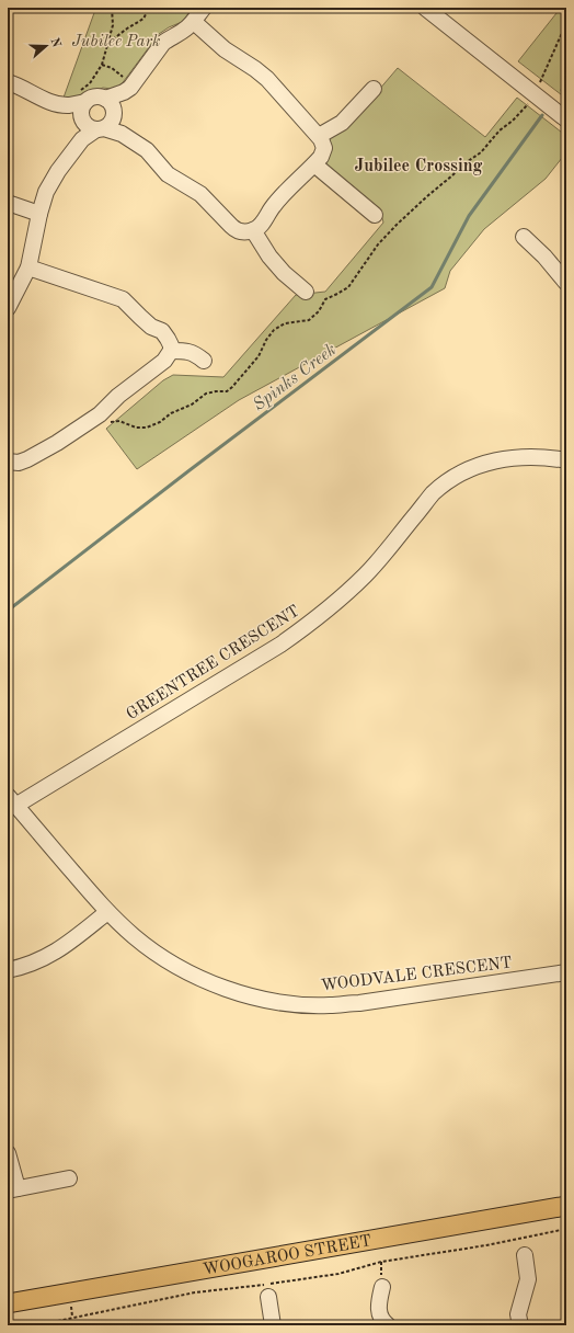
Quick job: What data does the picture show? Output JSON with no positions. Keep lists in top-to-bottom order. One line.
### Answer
{"streets":{"main road":["WOOGAROO STREET"],"street":["GREENTREE CRESCENT","WOODVALE CRESCENT"]},"crossings":[["GREENTREE CRESCENT","WOODVALE CRESCENT"]],"districts":["Jubilee Crossing"],"water":["Spinks Creek"],"parks":["Jubilee Park"],"north":"right"}
